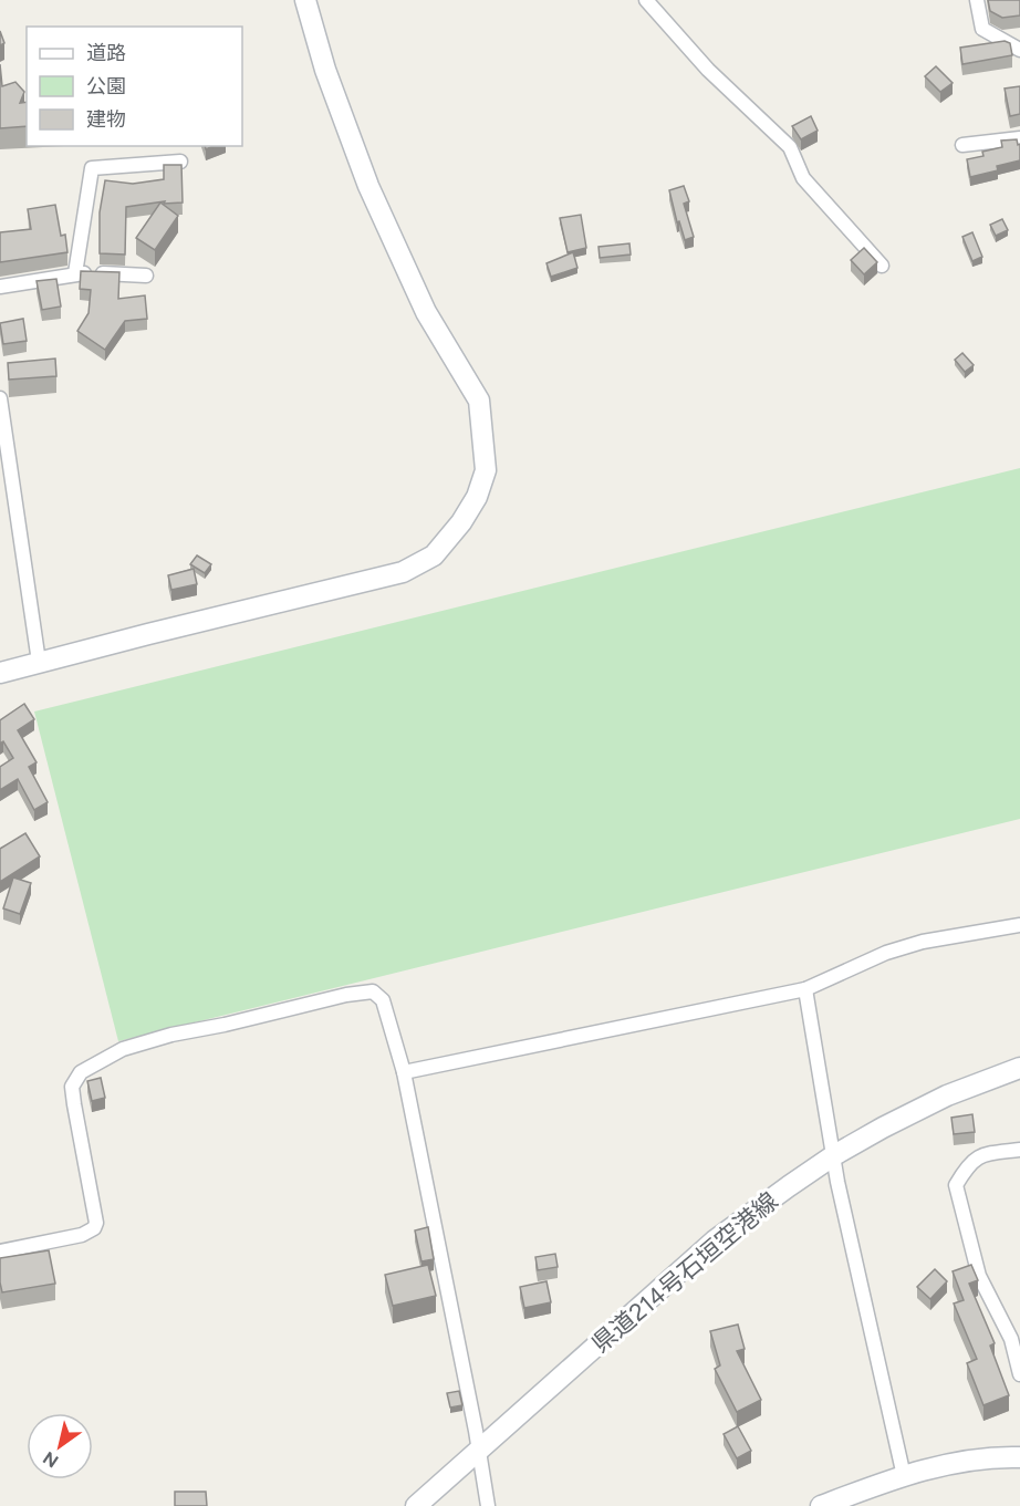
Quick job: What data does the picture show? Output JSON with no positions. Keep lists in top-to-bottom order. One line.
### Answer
{"streets":{"street":["県道214号石垣空港線"]},"legend":["道路","公園","建物"],"north":"bottom left"}
